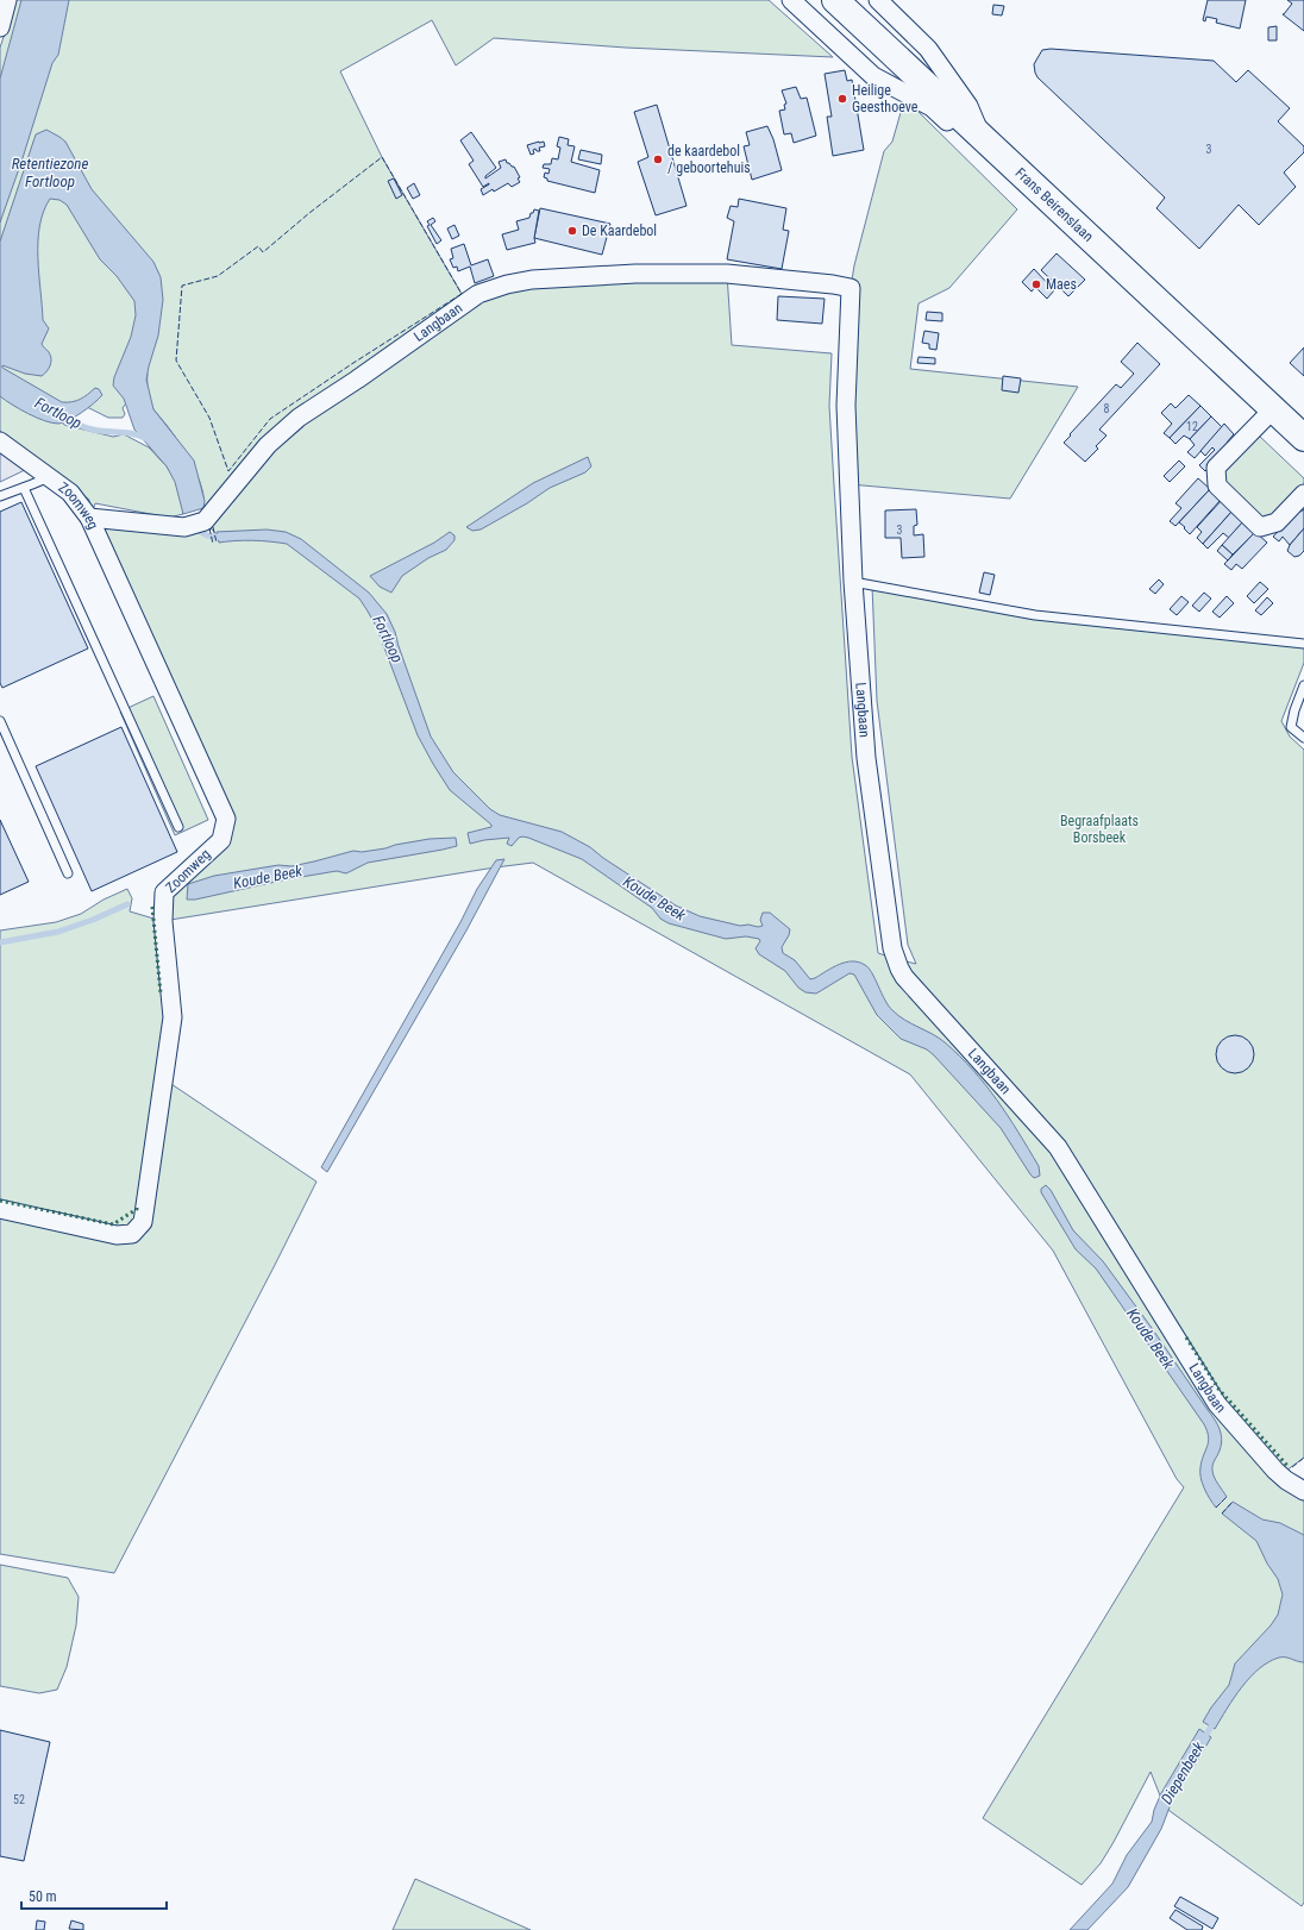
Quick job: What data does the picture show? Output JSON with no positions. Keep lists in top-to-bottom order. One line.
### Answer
{"streets":{"main road":["Frans Beirenslaan"],"street":["Langbaan","Zoomweg"]},"crossings":[["Langbaan","Zoomweg"]],"water":["Retentiezone Fortloop","Fortloop","Koude Beek","Diepenbeek"],"parks":["Begraafplaats Borsbeek"],"places":["Heilige Geesthoeve","de kaardebol / geboortehuis","De Kaardebol","Maes"],"house_numbers":["3","8","12","3","52"],"scale_bar":"50 m"}
